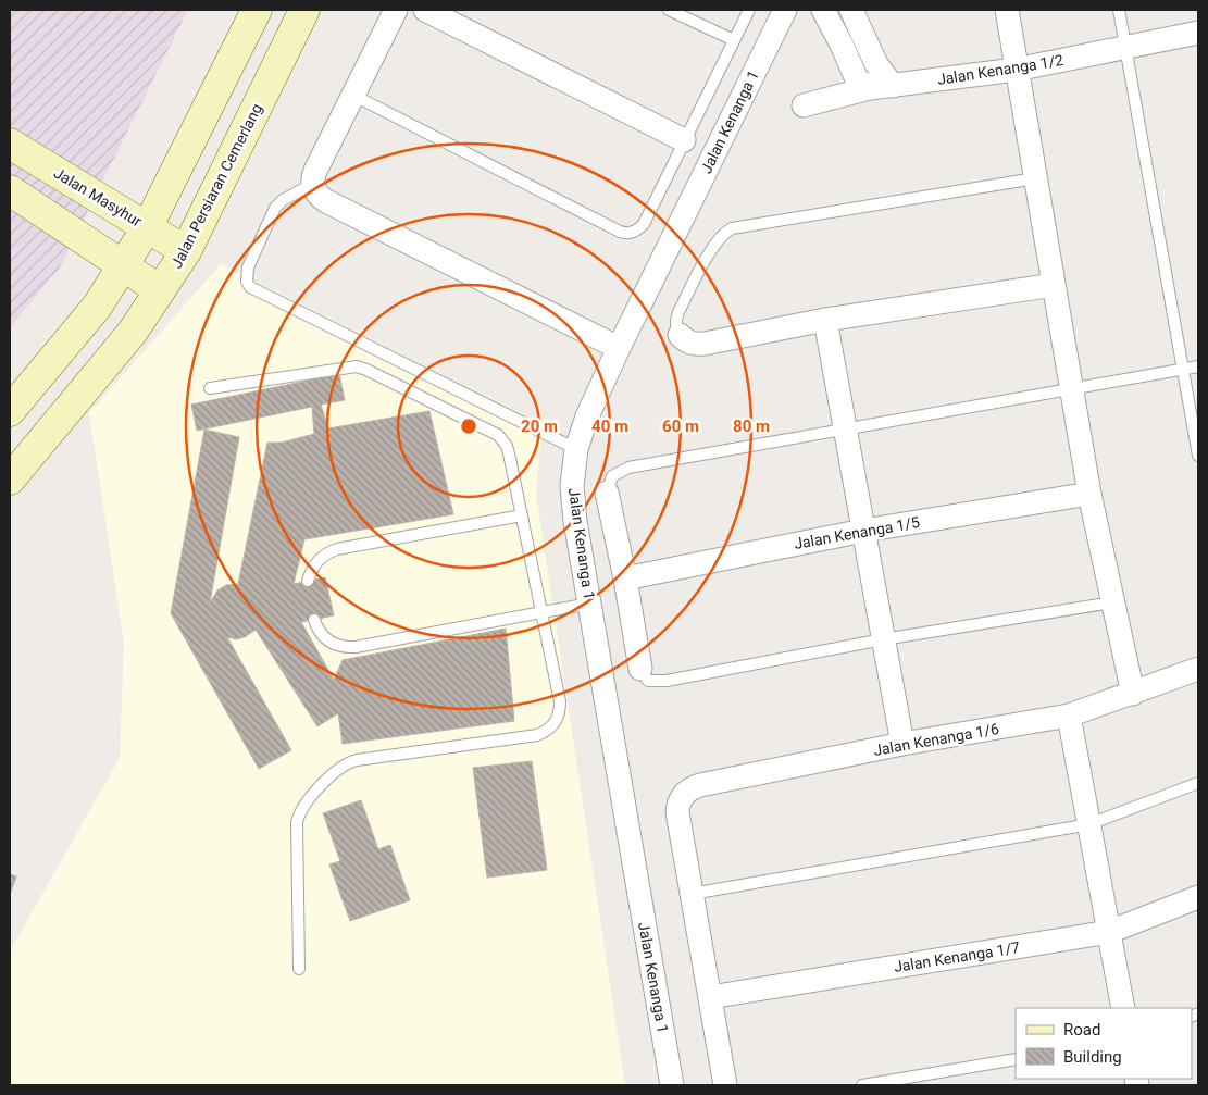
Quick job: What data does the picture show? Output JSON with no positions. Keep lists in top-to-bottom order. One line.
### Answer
{"streets":{"main road":["Jalan Persiaran Cemerlang","Jalan Masyhur"],"street":["Jalan Kenanga 1/2","Jalan Kenanga 1","Jalan Kenanga 1/5","Jalan Kenanga 1/6","Jalan Kenanga 1/7"]},"crossings":[["Jalan Persiaran Cemerlang","Jalan Masyhur"]],"legend":["Road","Building"],"rings":["20 m","40 m","60 m","80 m"]}
